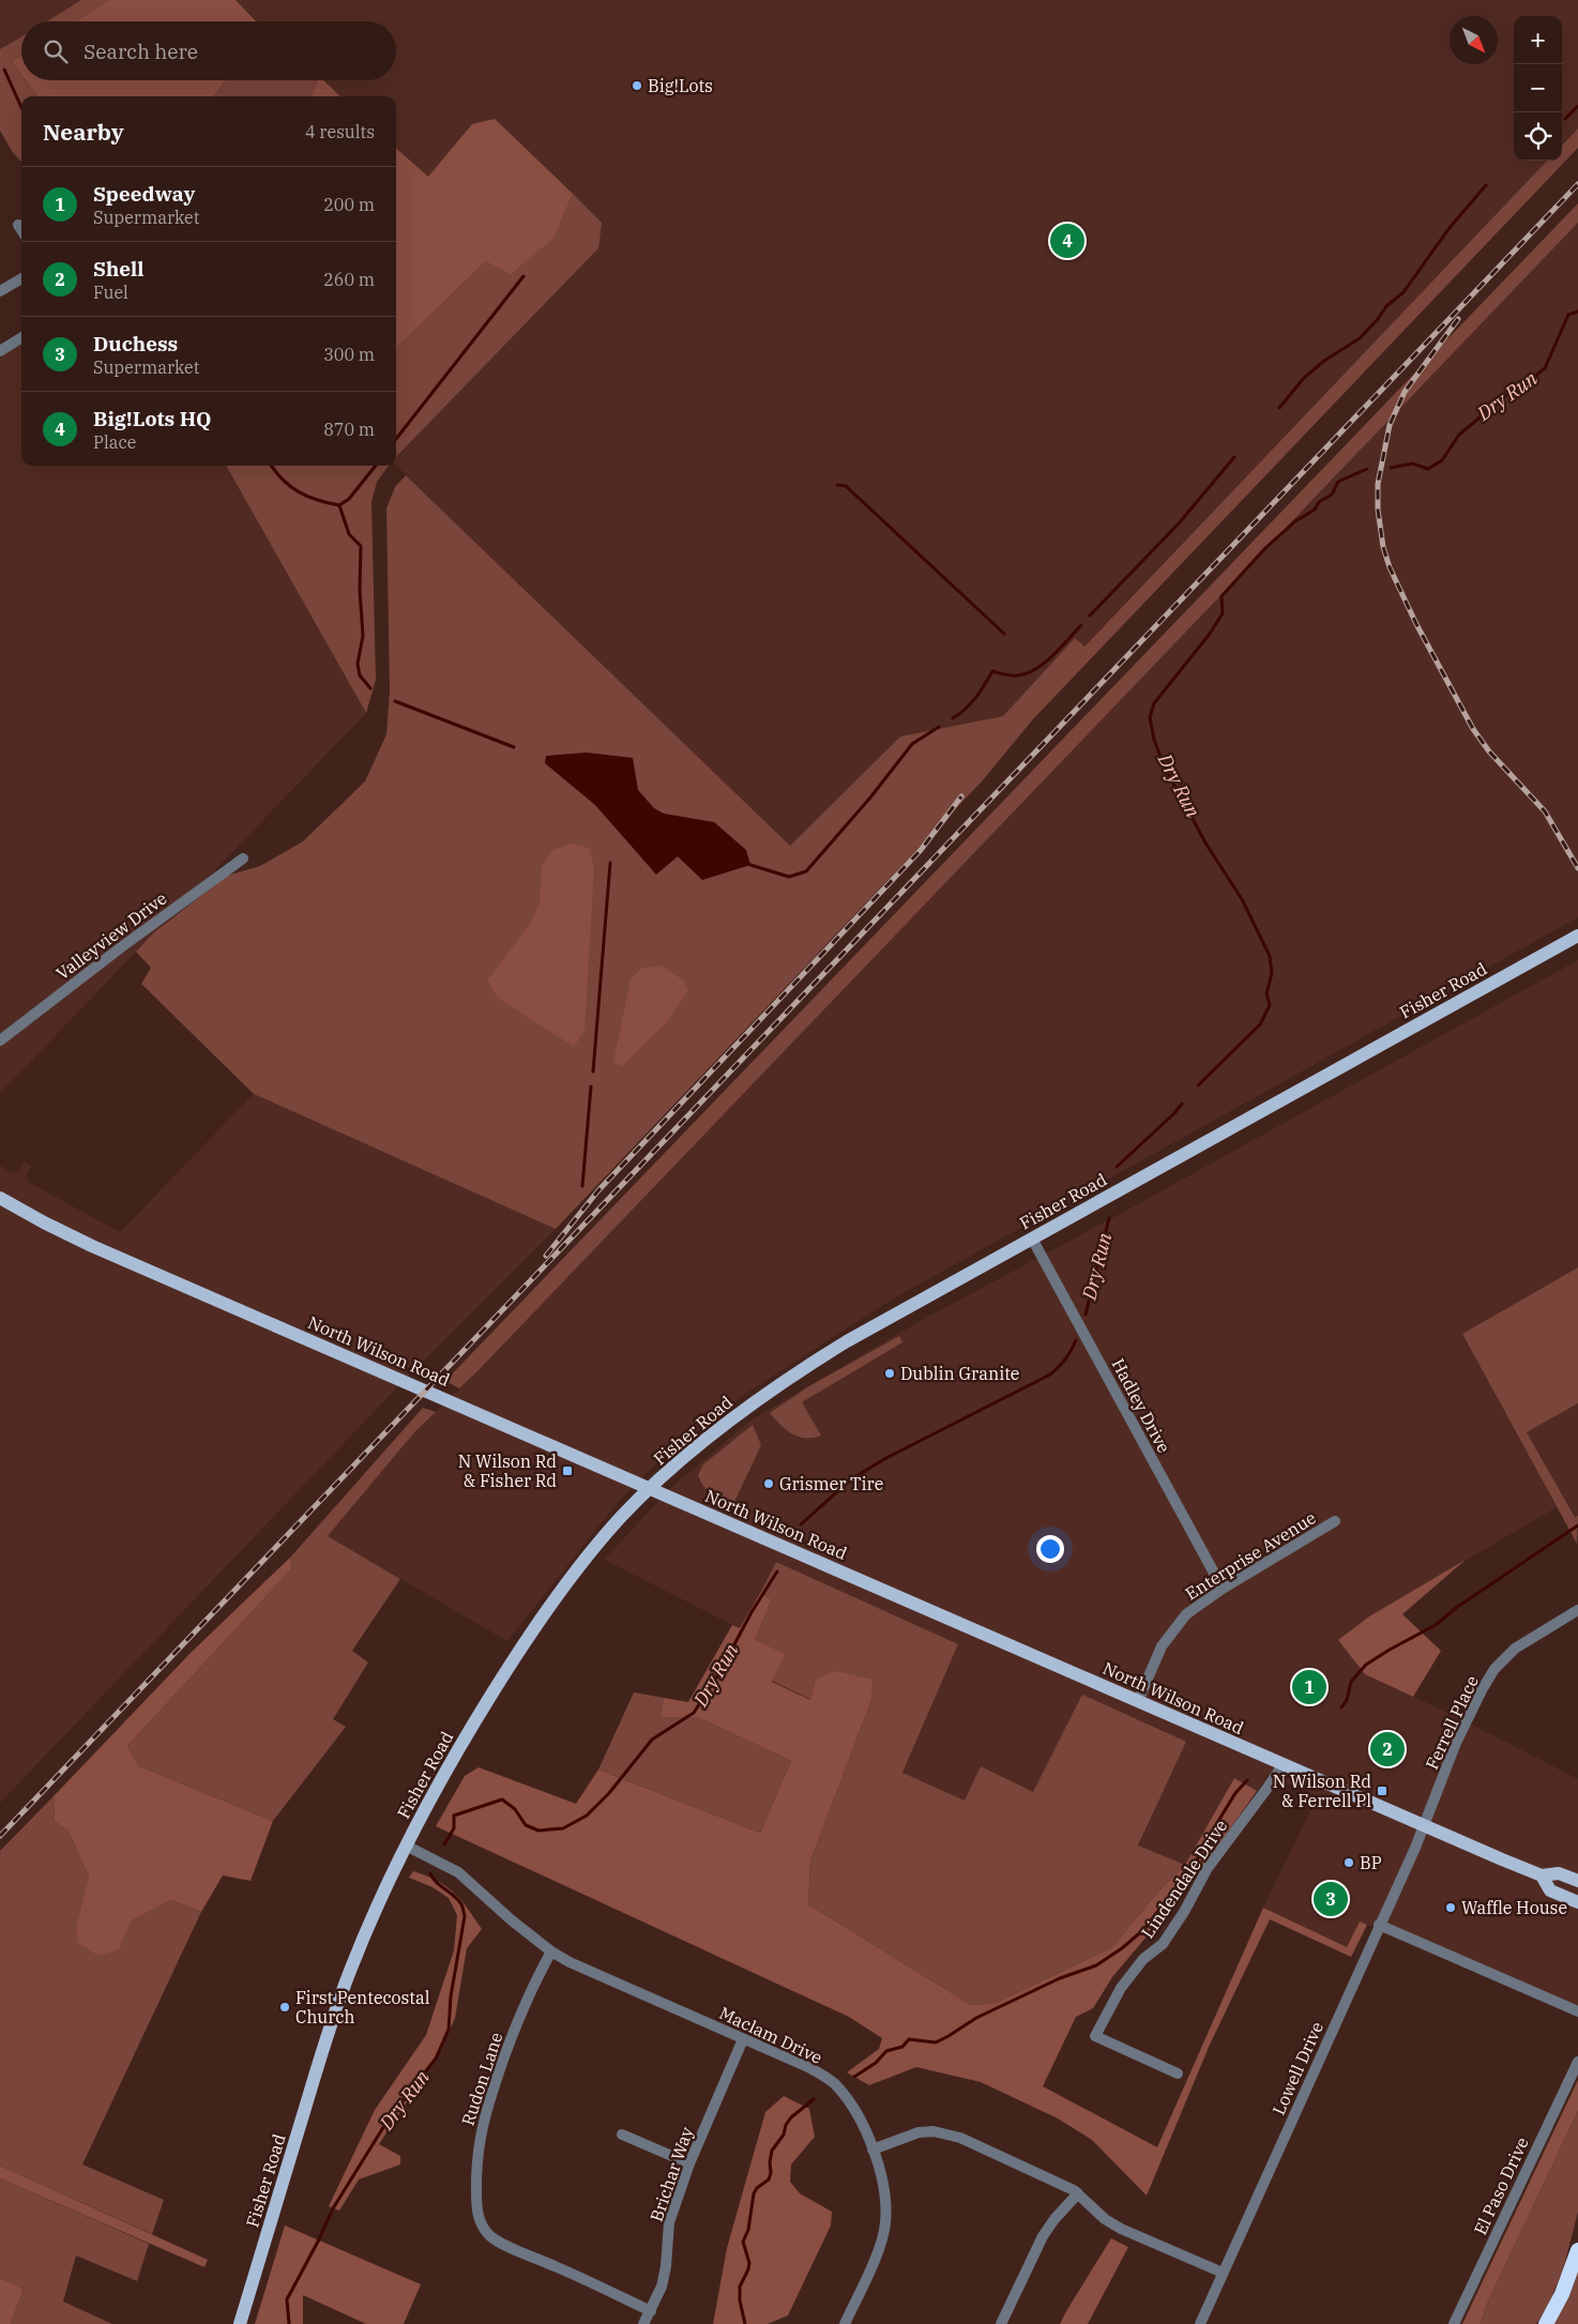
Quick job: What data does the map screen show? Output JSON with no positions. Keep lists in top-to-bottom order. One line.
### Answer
{"streets":{"main road":["Fisher Road","North Wilson Road"],"street":["Valleyview Drive","Hadley Drive","Enterprise Avenue","Ferrell Place","Lindendale Drive","Maclam Drive","Lowell Drive","Rudon Lane","Brichar Way","El Paso Drive"]},"crossings":[["Fisher Road","North Wilson Road"],["Fisher Road","Hadley Drive"],["Fisher Road","Maclam Drive"],["North Wilson Road","Enterprise Avenue"],["North Wilson Road","Ferrell Place"],["North Wilson Road","Lindendale Drive"],["North Wilson Road","Lowell Drive"],["Hadley Drive","Enterprise Avenue"],["Ferrell Place","Lowell Drive"],["Maclam Drive","Rudon Lane"],["Maclam Drive","Brichar Way"],["Rudon Lane","Brichar Way"]],"water":["Dry Run"],"places":{"other":["Big!Lots","Dublin Granite","Grismer Tire","BP","Waffle House","First Pentecostal Church"],"transit":["N Wilson Rd & Fisher Rd","N Wilson Rd & Ferrell Pl"]},"north":"bottom right","page":{"map_buttons":["+","−"],"search":"Search here","heading":["Nearby","4 results"],"list":[{"mark":"1","name":"Speedway","note":"Supermarket","value":"200 m"},{"mark":"2","name":"Shell","note":"Fuel","value":"260 m"},{"mark":"3","name":"Duchess","note":"Supermarket","value":"300 m"},{"mark":"4","name":"Big!Lots HQ","note":"Place","value":"870 m"}],"pins":["4","1","2","3"]}}
